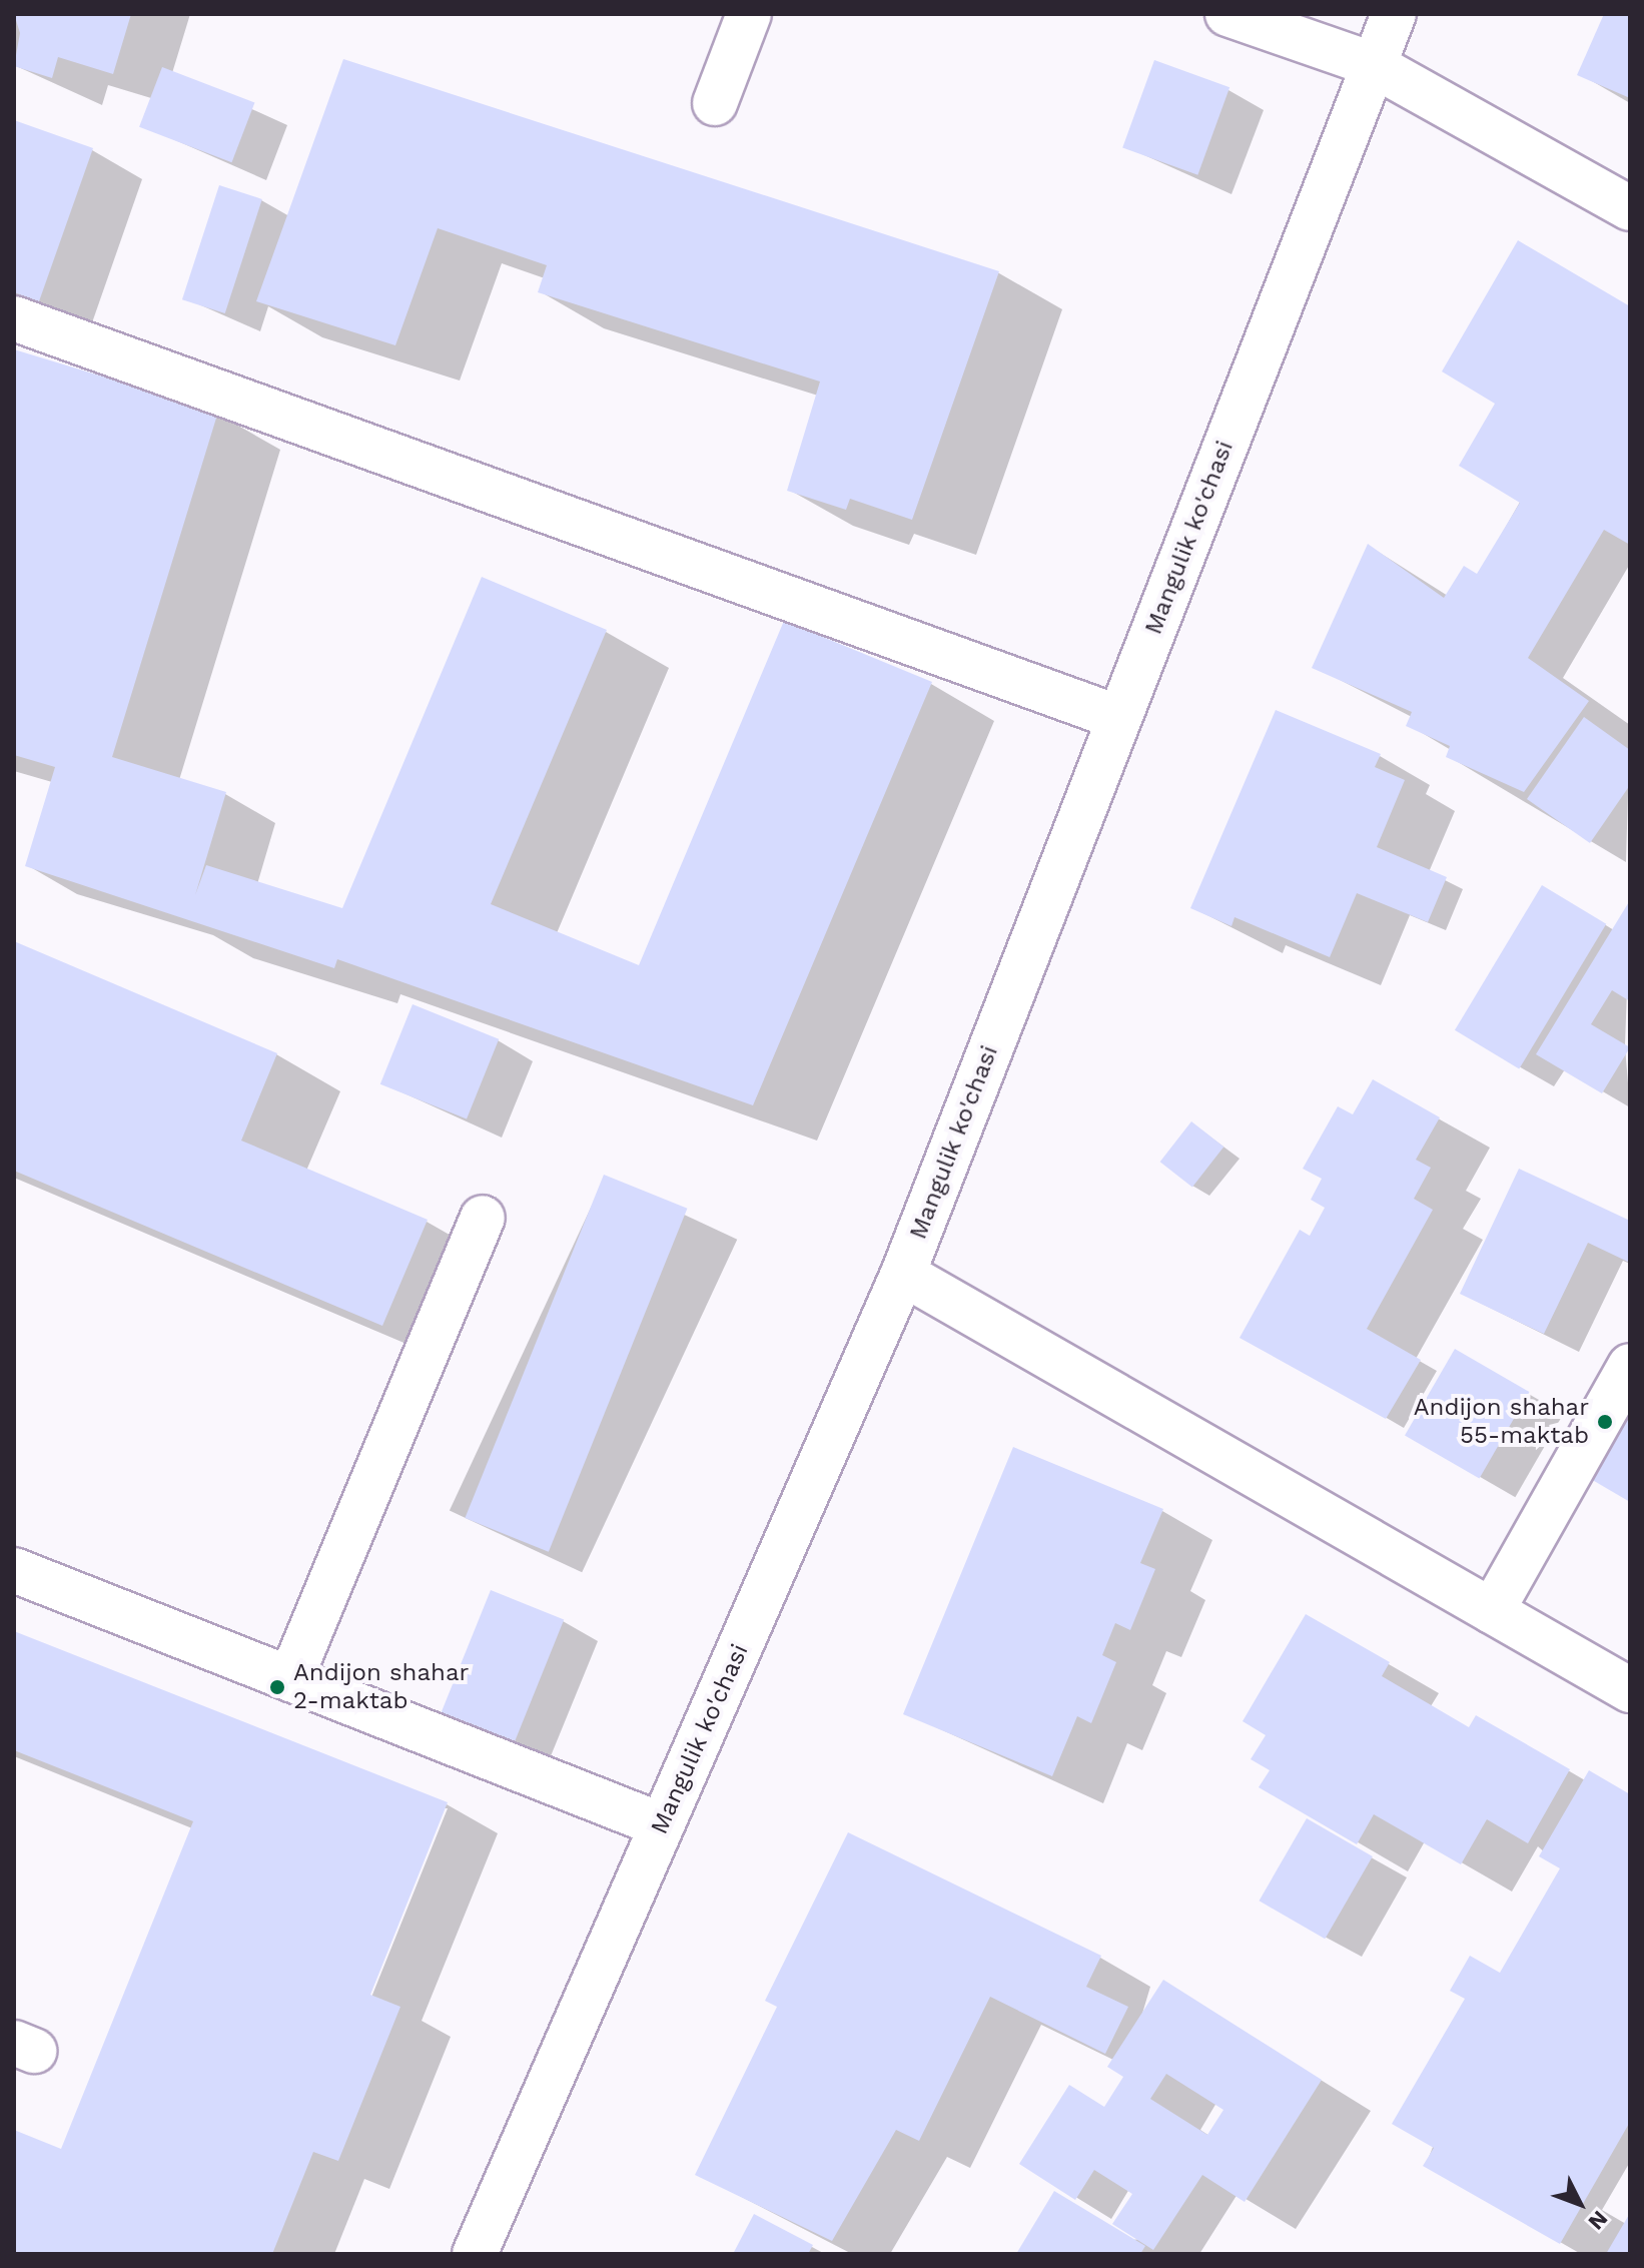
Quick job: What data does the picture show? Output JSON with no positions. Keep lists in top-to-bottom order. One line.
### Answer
{"streets":{"street":["Mangulik ko'chasi"]},"places":["Andijon shahar 55-maktab","Andijon shahar 2-maktab"],"north":"bottom right"}
